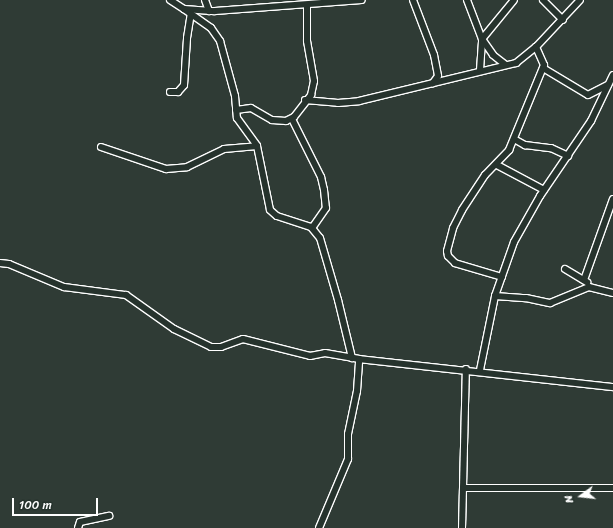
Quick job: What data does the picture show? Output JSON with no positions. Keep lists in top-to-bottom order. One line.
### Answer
{"scale_bar":"100 m","north":"left"}
